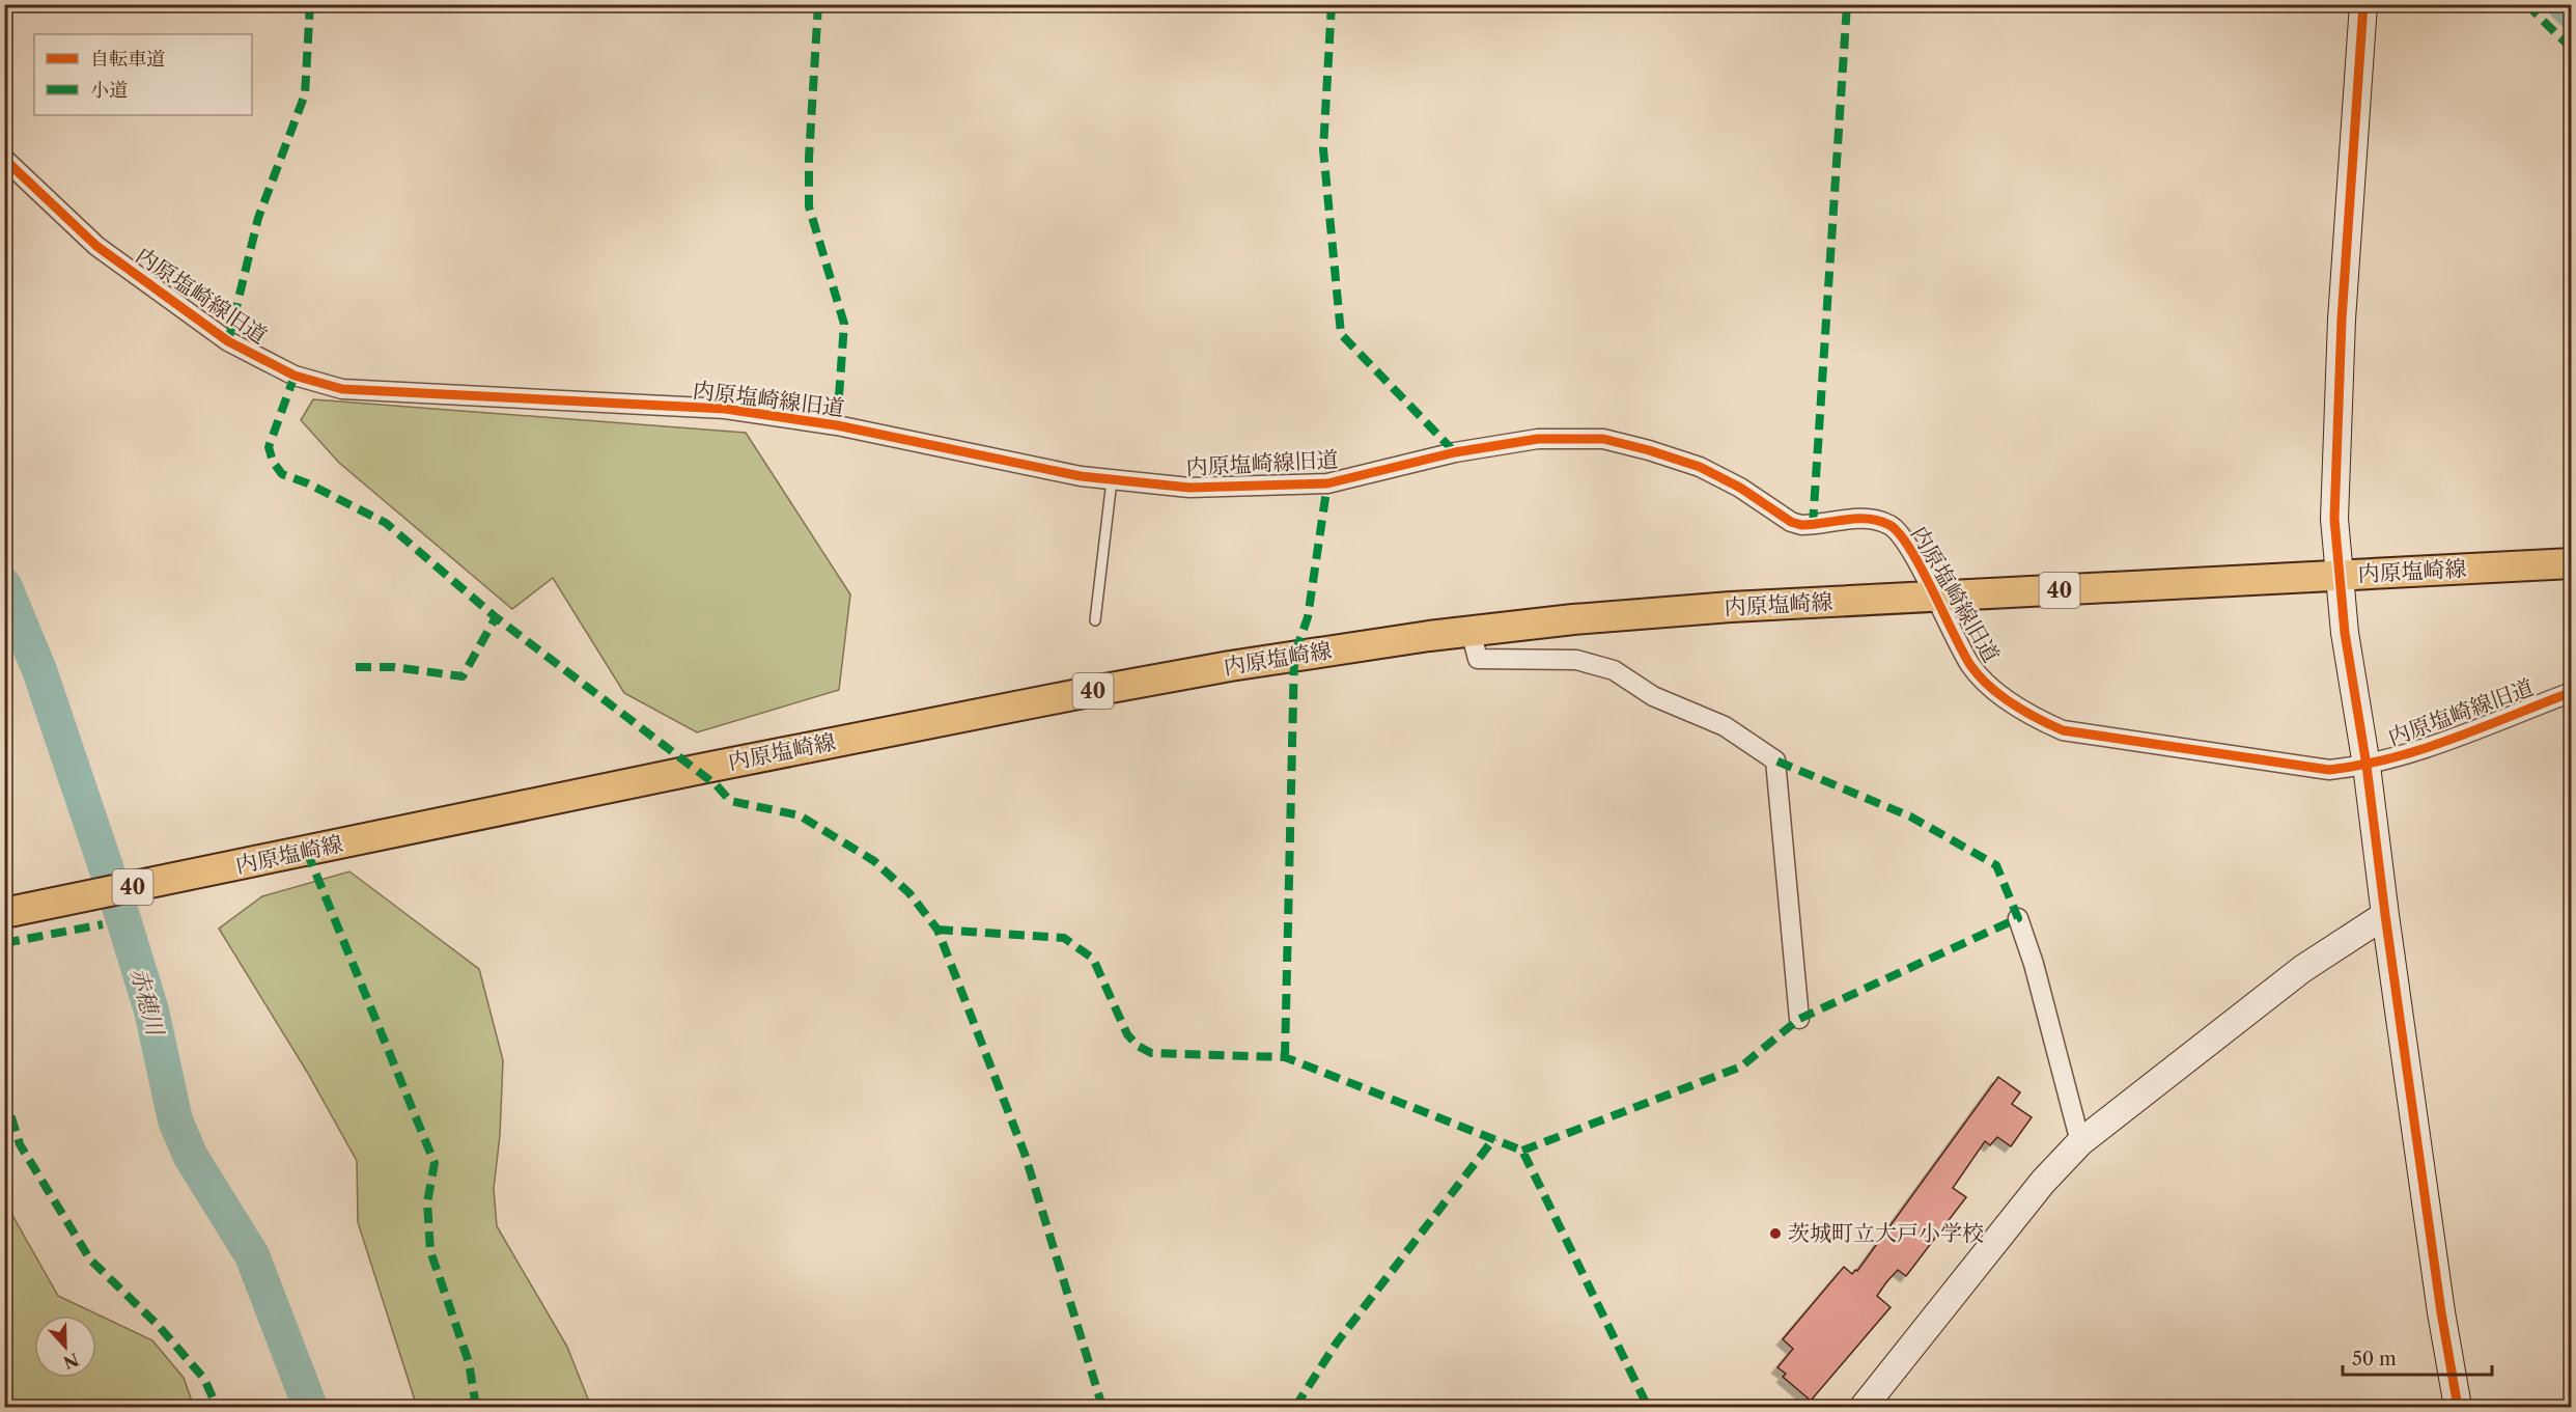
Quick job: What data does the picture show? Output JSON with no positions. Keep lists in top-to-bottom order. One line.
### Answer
{"streets":{"main road":["内原塩崎線","40"],"street":["内原塩崎線旧道"]},"crossings":[["内原塩崎線旧道","内原塩崎線"]],"water":["赤穂川"],"places":["茨城町立大戸小学校"],"legend":["自転車道","小道"],"scale_bar":"50 m","north":"bottom"}
